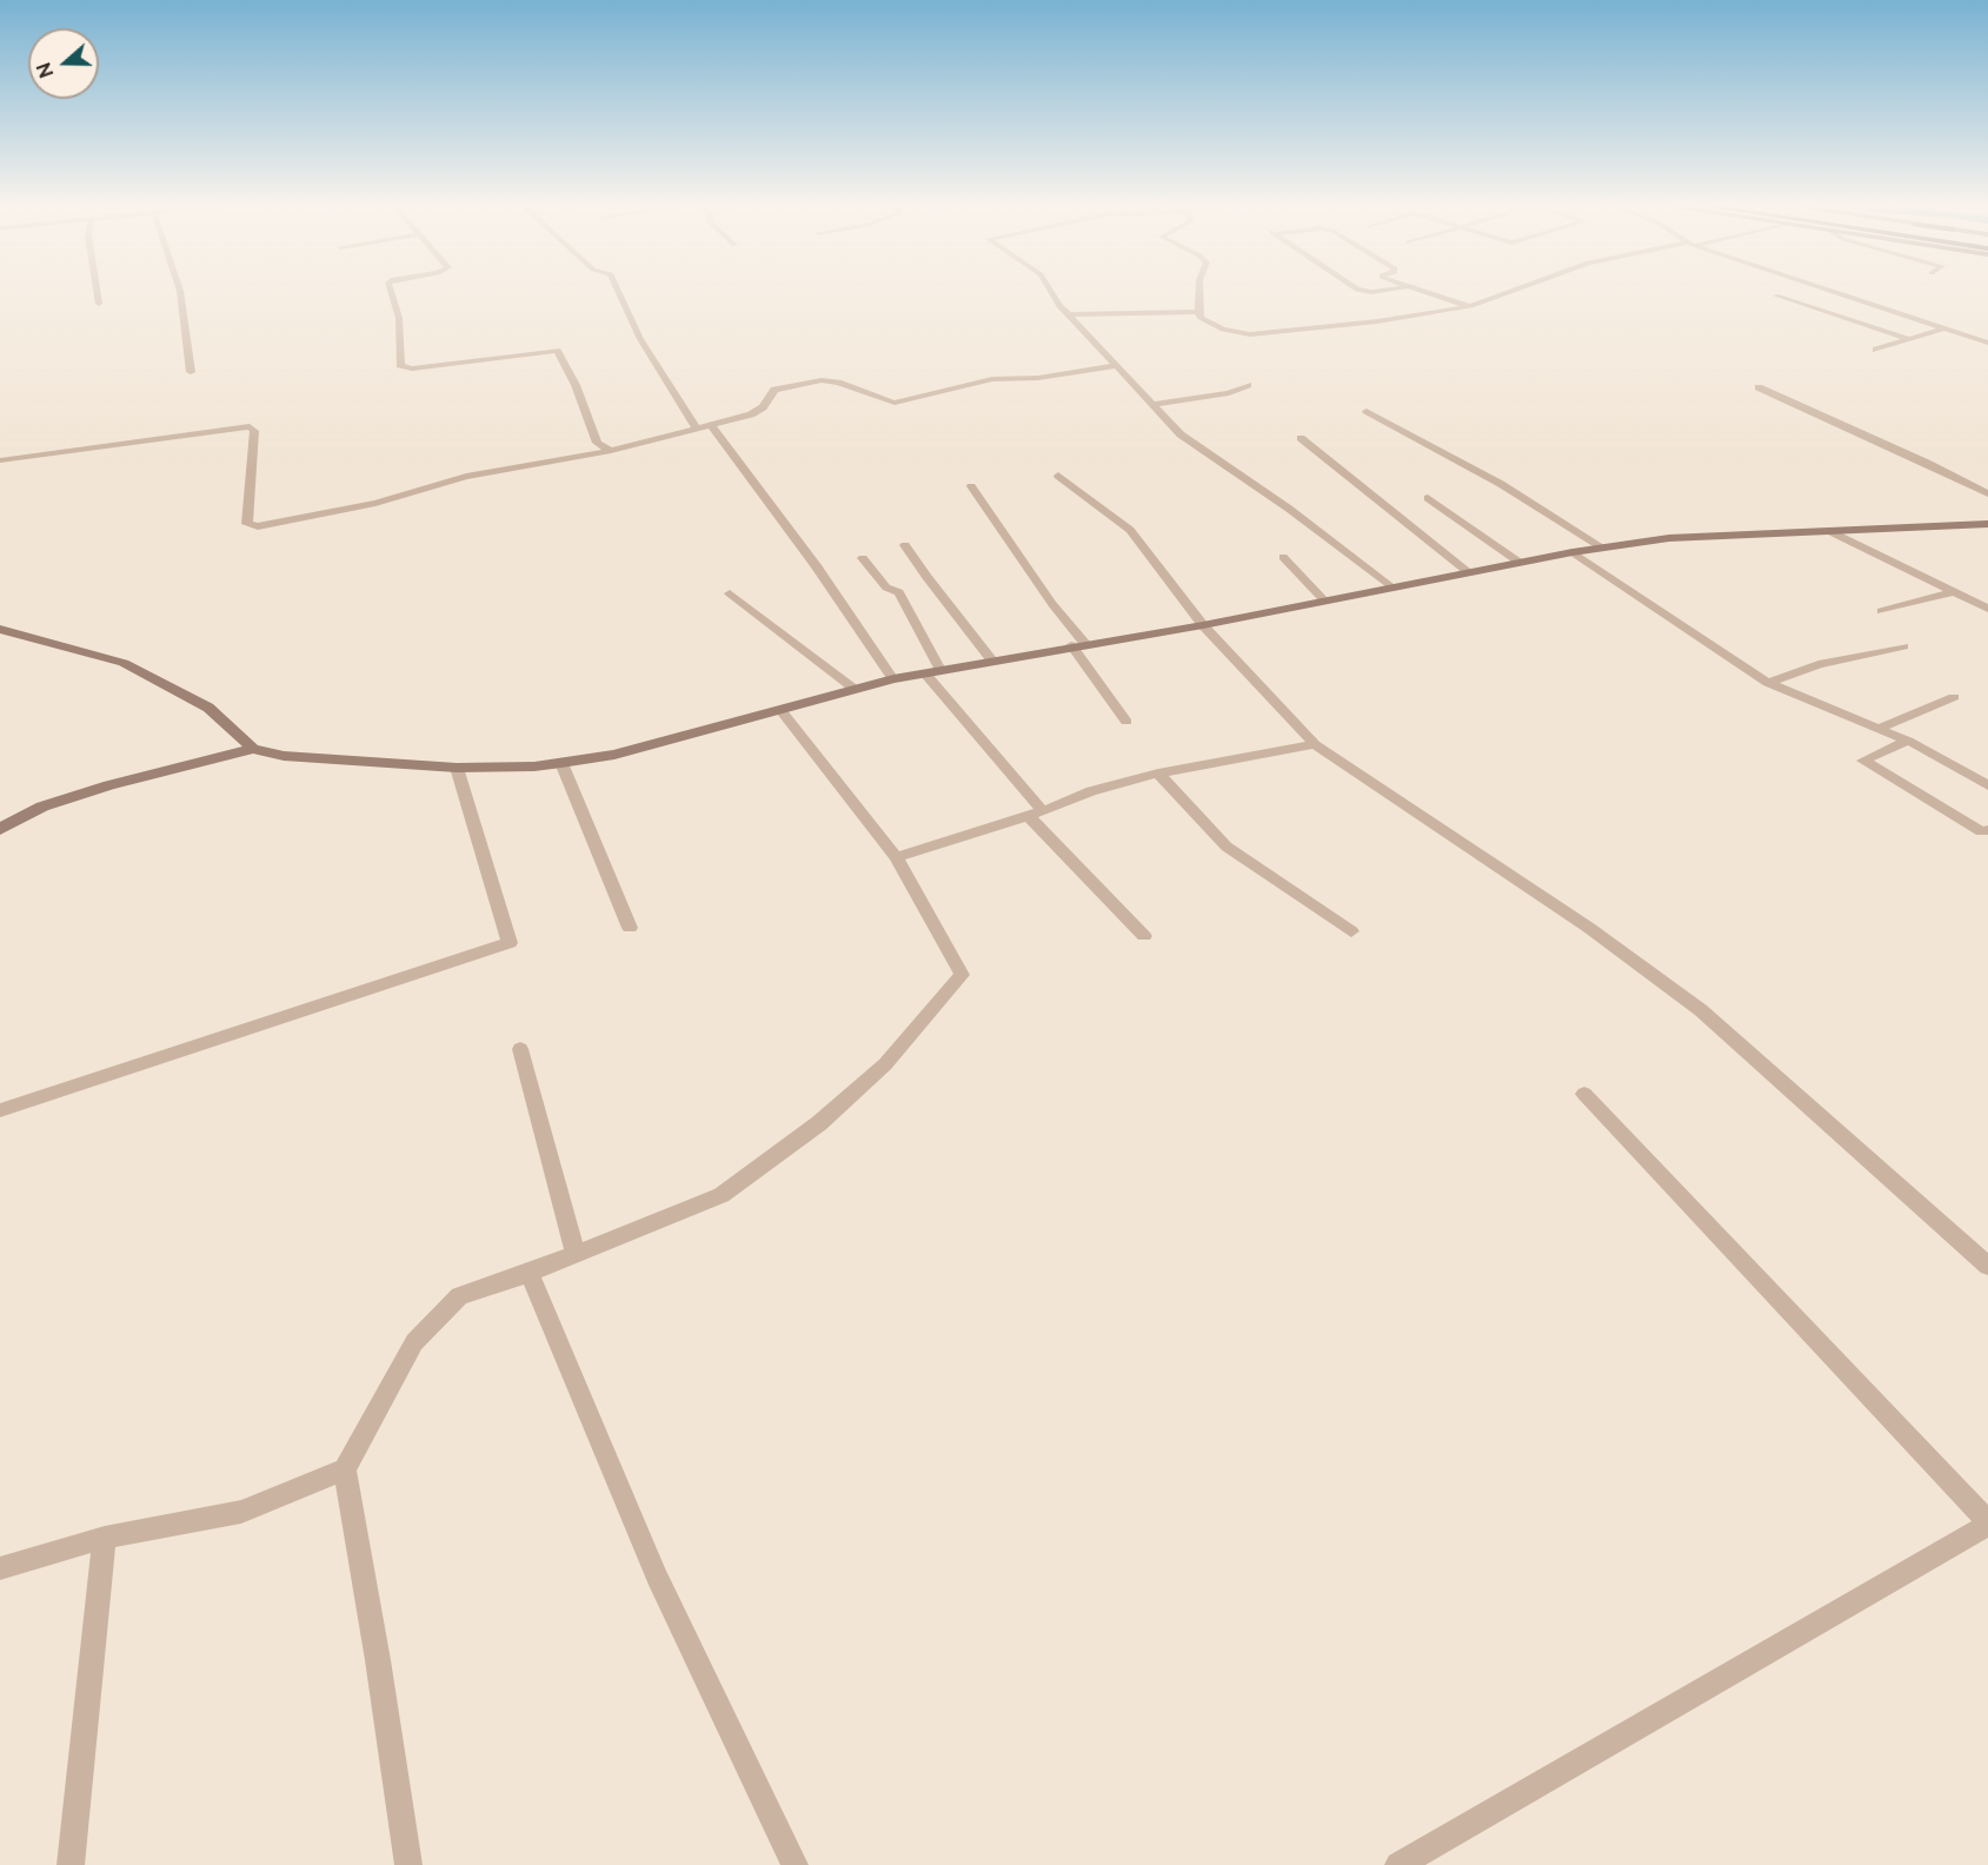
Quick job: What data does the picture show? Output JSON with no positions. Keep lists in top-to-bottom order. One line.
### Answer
{"north":"left"}
